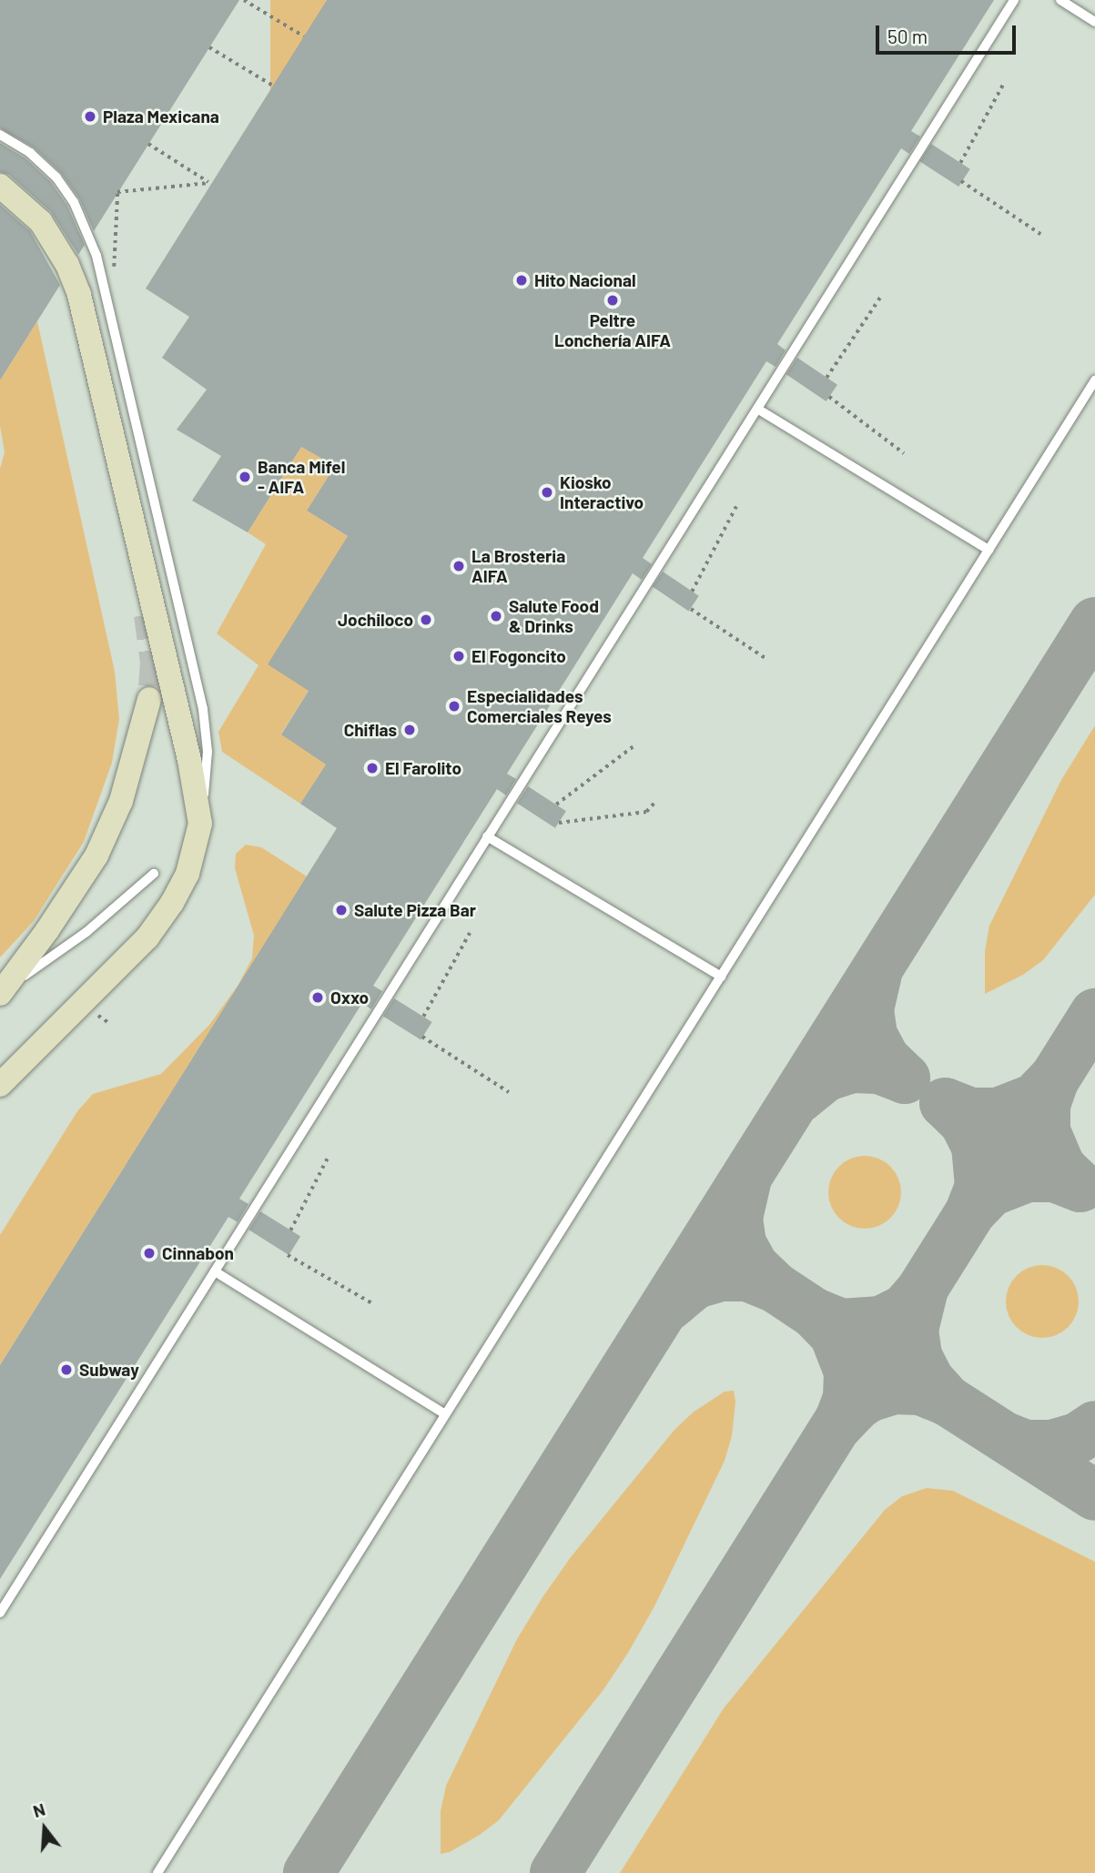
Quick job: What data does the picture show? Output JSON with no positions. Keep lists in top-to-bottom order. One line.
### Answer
{"places":["Plaza Mexicana","Hito Nacional","Peltre Lonchería AIFA","Banca Mifel - AIFA","Kiosko Interactivo","La Brosteria AIFA","Salute Food & Drinks","Jochiloco","El Fogoncito","Especialidades Comerciales Reyes","Chiflas","El Farolito","Salute Pizza Bar","Oxxo","Cinnabon","Subway"],"scale_bar":"50 m","north":"top"}
